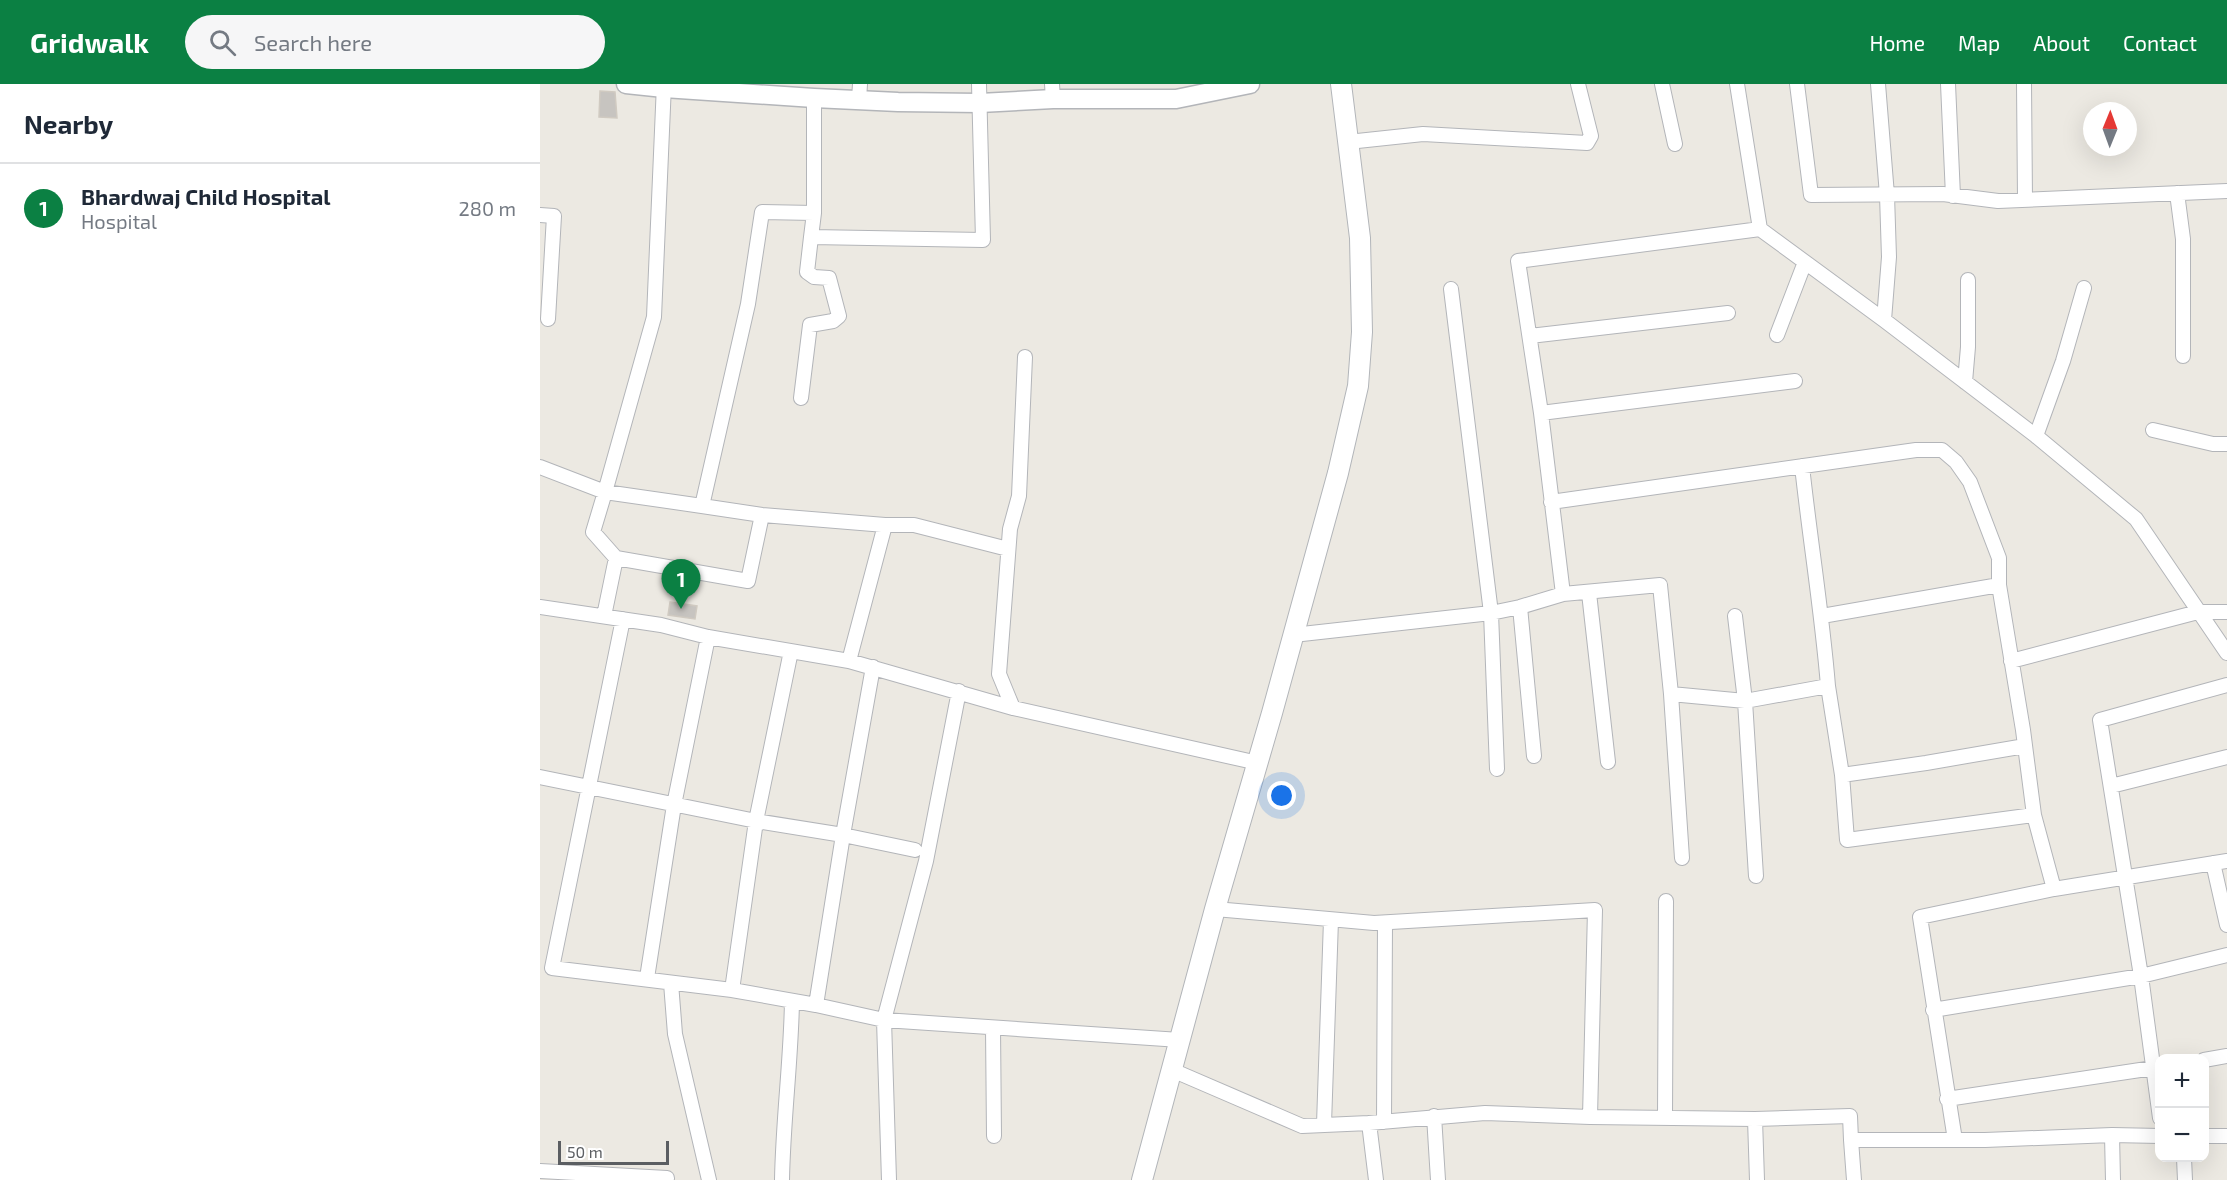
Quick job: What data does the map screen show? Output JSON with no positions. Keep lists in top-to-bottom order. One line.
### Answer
{"scale_bar":"50 m","north":"top","page":{"header":"Gridwalk","search":"Search here","nav":["Home","Map","About","Contact"],"heading":"Nearby","list":[{"mark":"1","name":"Bhardwaj Child Hospital","note":"Hospital","value":"280 m"}],"pins":"1","map_buttons":["+","−"],"scale":"50 m"}}
